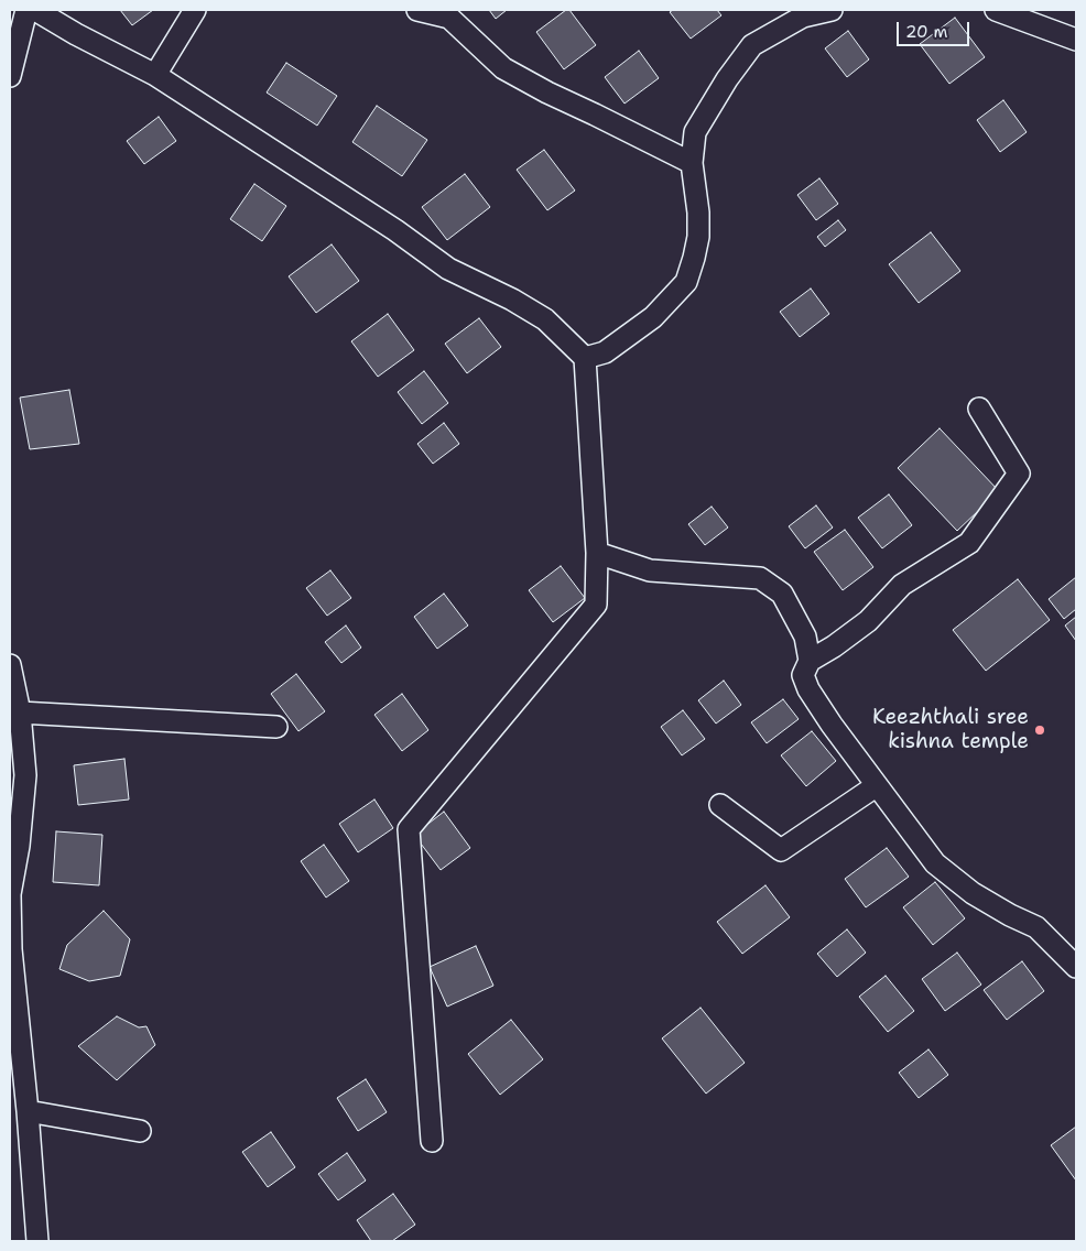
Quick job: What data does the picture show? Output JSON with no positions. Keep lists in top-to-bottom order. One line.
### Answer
{"places":["Keezhthali sree kishna temple"],"scale_bar":"20 m"}
